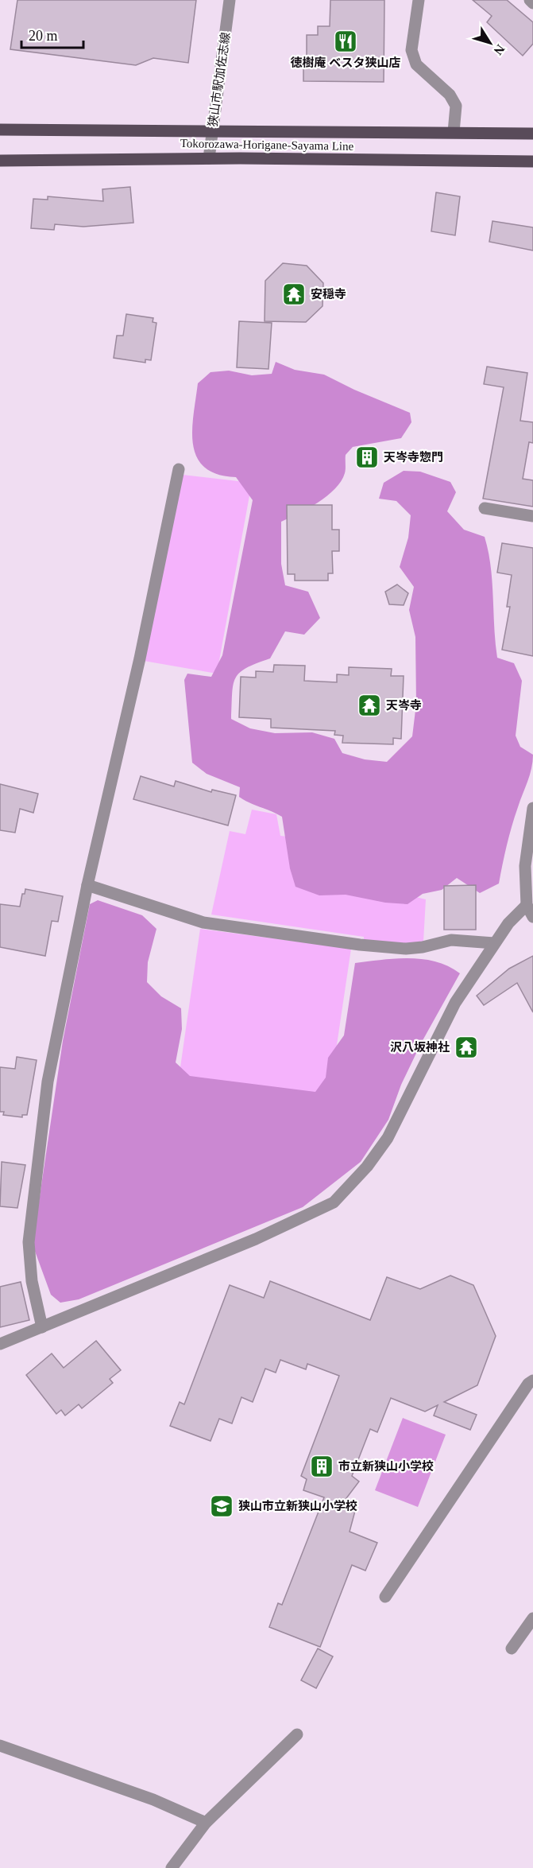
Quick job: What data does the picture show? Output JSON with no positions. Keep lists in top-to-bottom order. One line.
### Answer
{"streets":{"main road":["Tokorozawa-Horigane-Sayama Line"],"street":["狭山市駅加佐志線"]},"crossings":[["狭山市駅加佐志線","Tokorozawa-Horigane-Sayama Line"]],"places":{"restaurant":["徳樹庵 ベスタ狭山店"],"temple":["安穏寺","天岑寺","沢八坂神社"],"building":["天岑寺惣門","市立新狭山小学校"],"school or university":["狭山市立新狭山小学校"]},"scale_bar":"20 m","north":"bottom right"}
